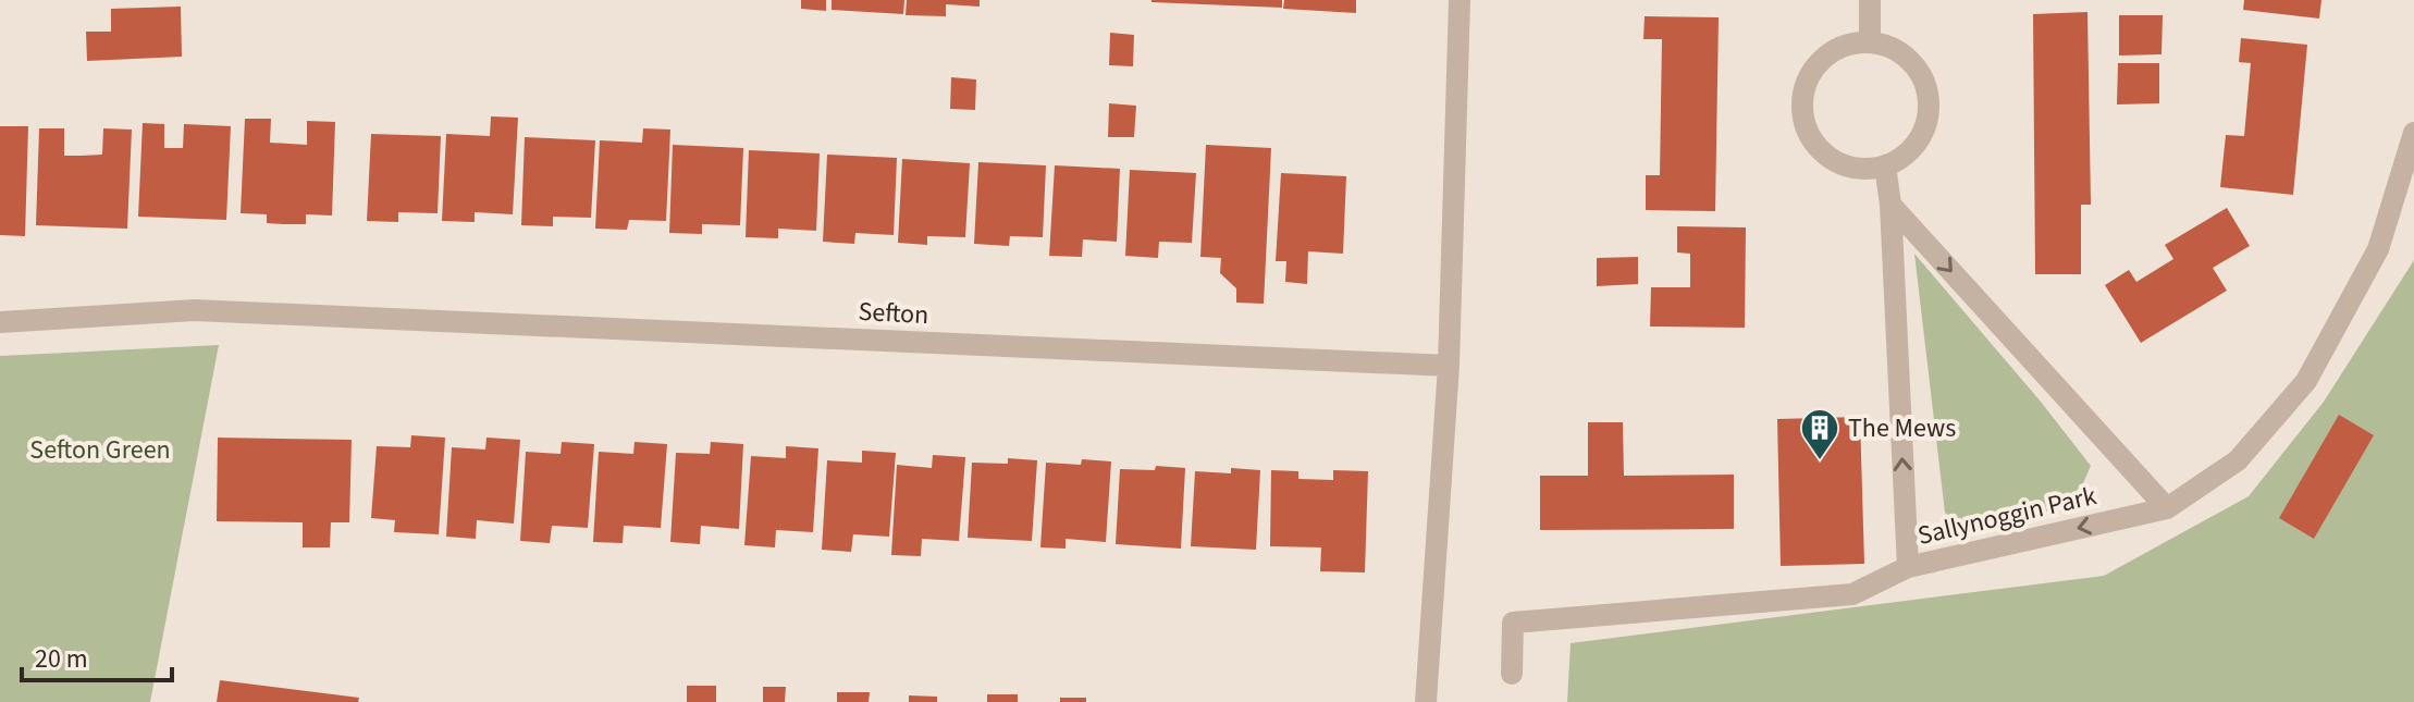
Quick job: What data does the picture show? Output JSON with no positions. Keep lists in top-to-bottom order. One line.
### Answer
{"streets":{"street":["Sefton","Sallynoggin Park"]},"parks":["Sefton Green"],"places":{"building":["The Mews"]},"scale_bar":"20 m"}
